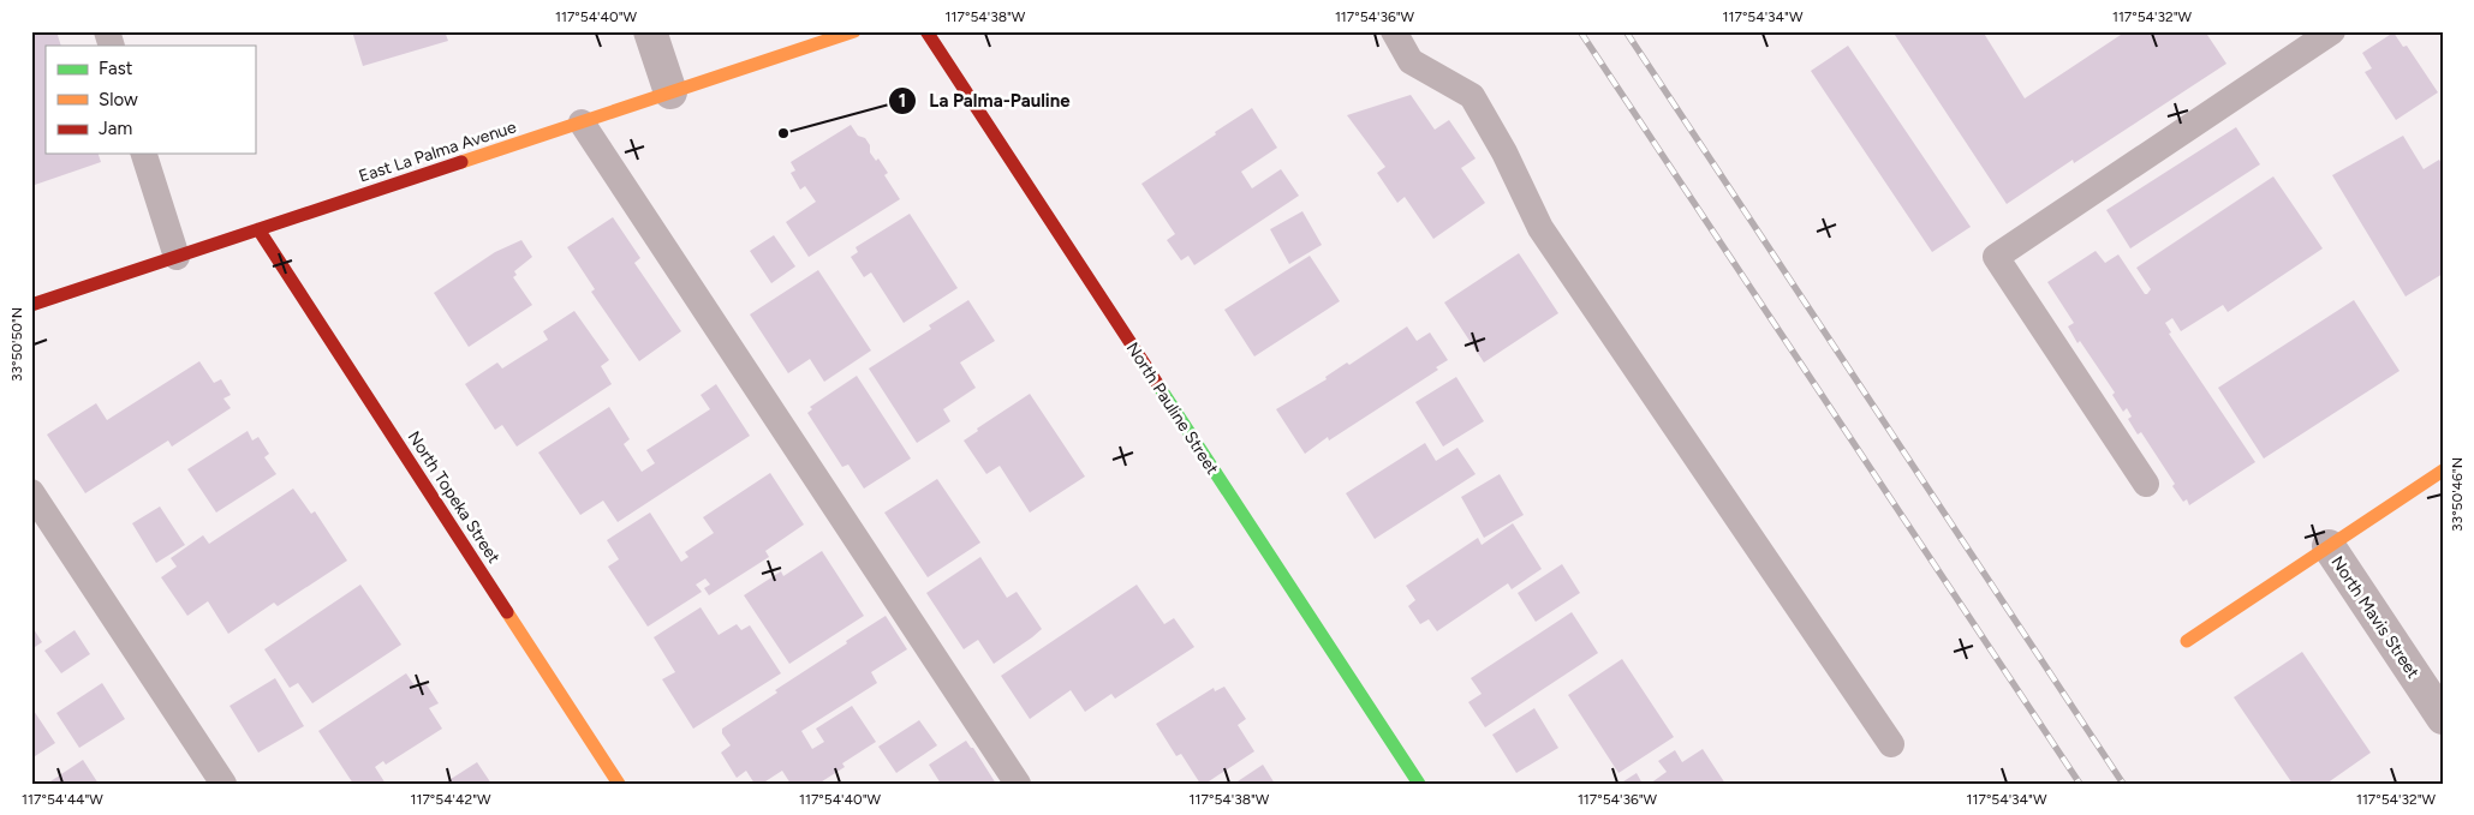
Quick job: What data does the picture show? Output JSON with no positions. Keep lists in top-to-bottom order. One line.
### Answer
{"streets":{"street":["East La Palma Avenue","North Pauline Street","North Topeka Street","North Mavis Street"]},"crossings":[["East La Palma Avenue","North Topeka Street"]],"places":["La Palma-Pauline"],"legend":["Fast","Slow","Jam"],"coordinates":["117°54'40\"W","117°54'38\"W","117°54'36\"W","117°54'34\"W","117°54'32\"W","33°50'50\"N","33°50'46\"N","117°54'44\"W","117°54'42\"W"]}
